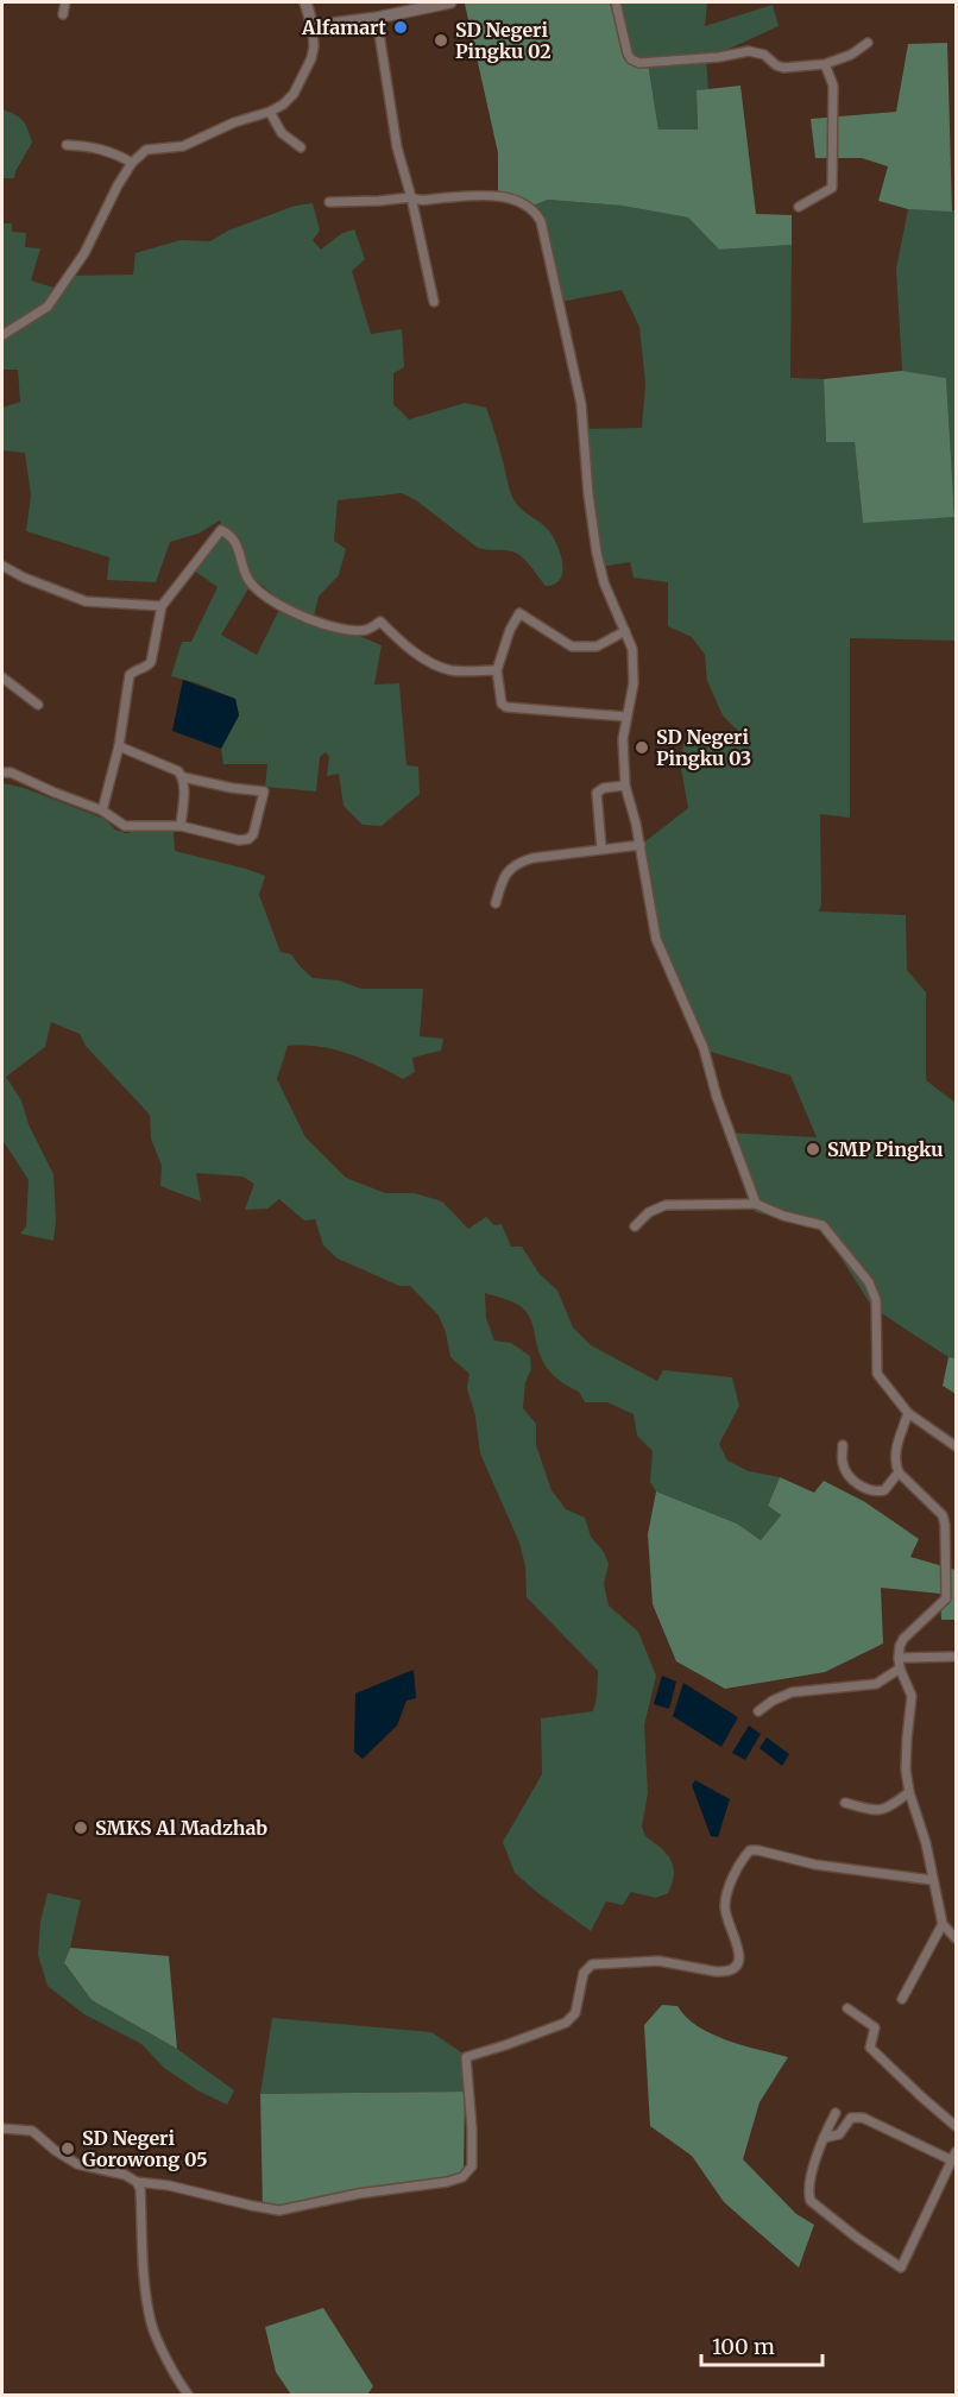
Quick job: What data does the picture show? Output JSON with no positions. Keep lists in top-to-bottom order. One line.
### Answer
{"places":["Alfamart","SD Negeri Pingku 02","SD Negeri Pingku 03","SMP Pingku","SMKS Al Madzhab","SD Negeri Gorowong 05"],"scale_bar":"100 m"}
